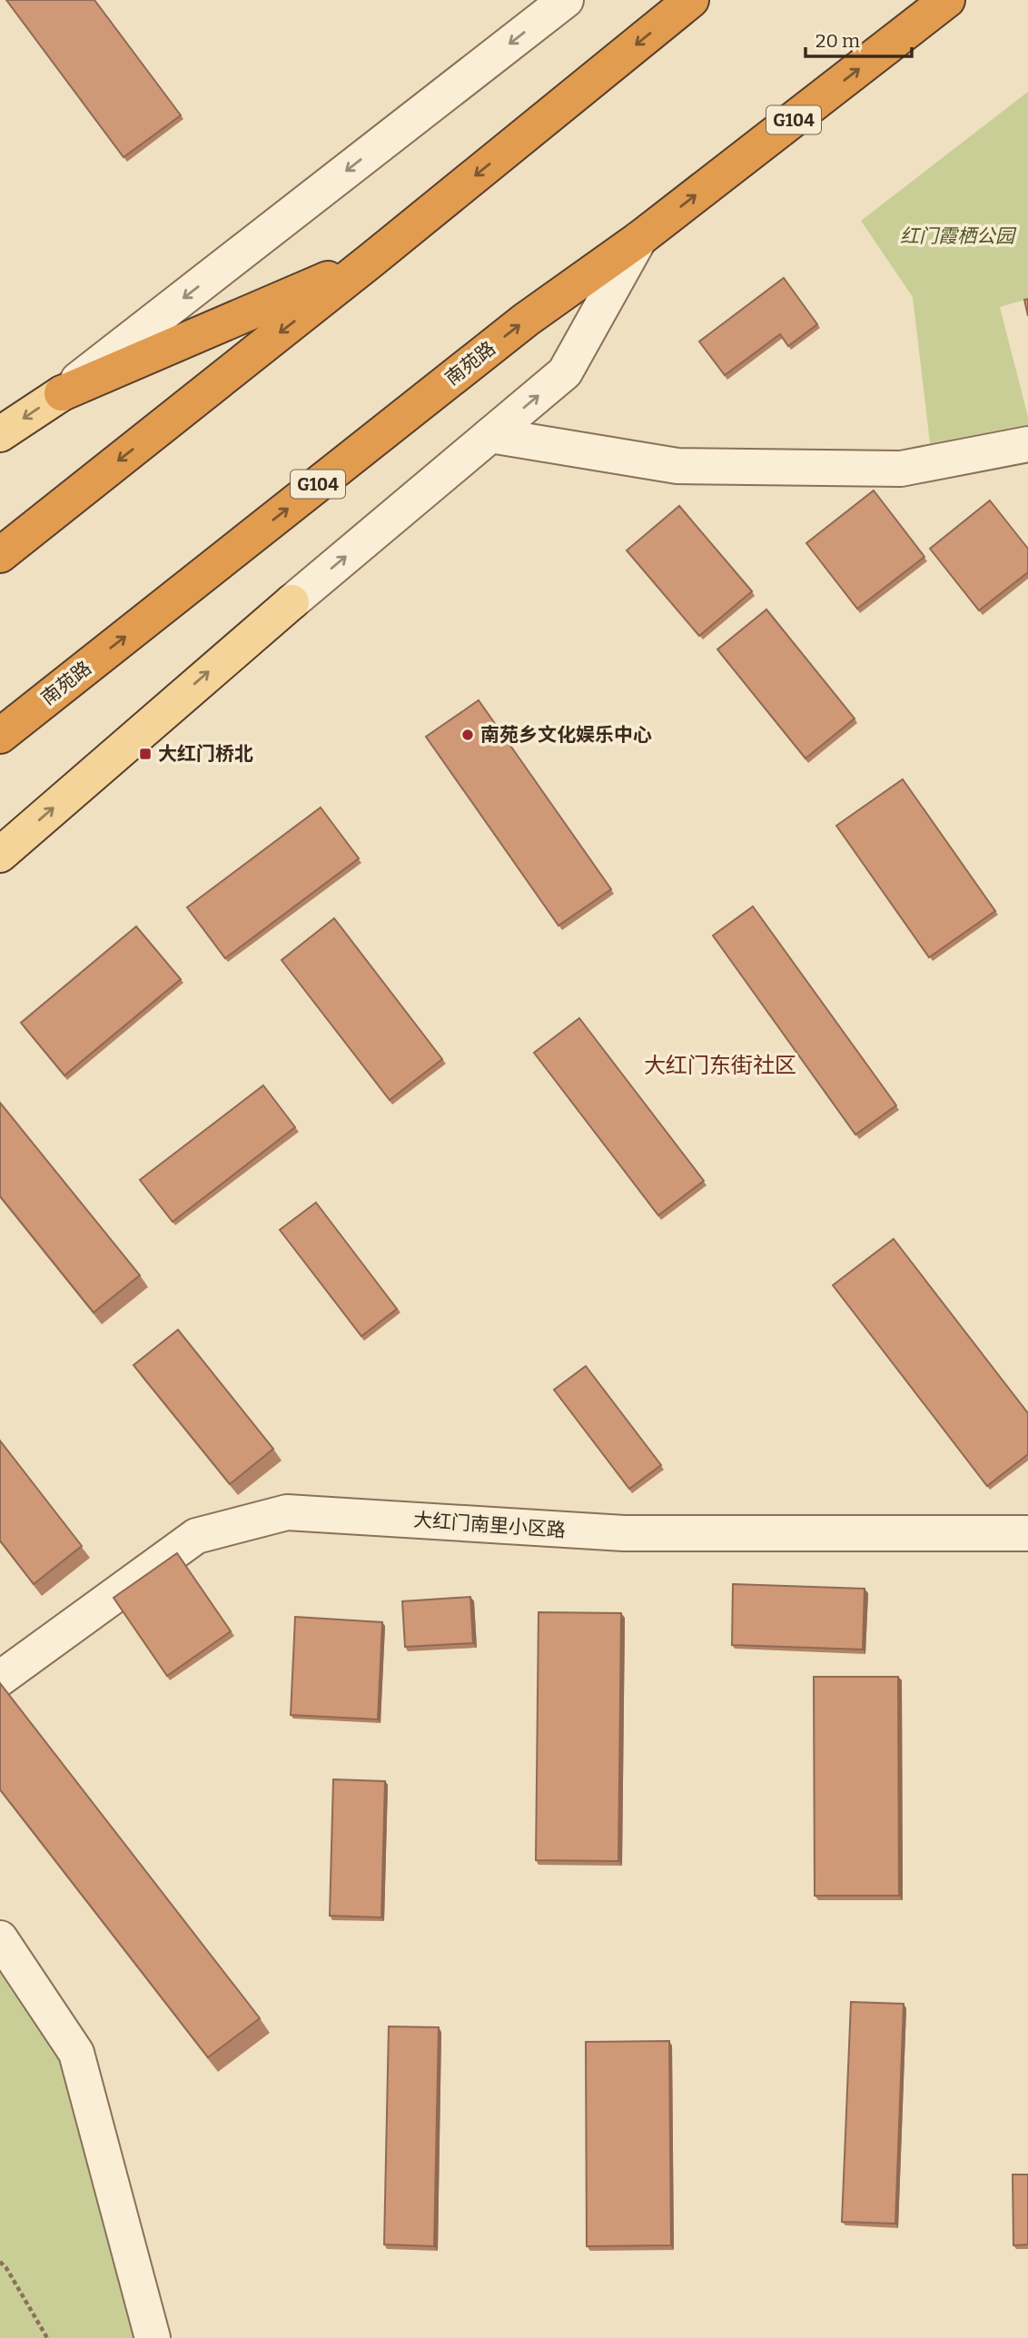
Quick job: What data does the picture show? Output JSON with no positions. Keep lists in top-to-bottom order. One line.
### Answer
{"streets":{"highway":["G104","南苑路"],"street":["大红门南里小区路"]},"districts":["大红门东街社区"],"parks":["红门霞栖公园"],"places":{"other":["南苑乡文化娱乐中心"],"transit":["大红门桥北"]},"scale_bar":"20 m"}
